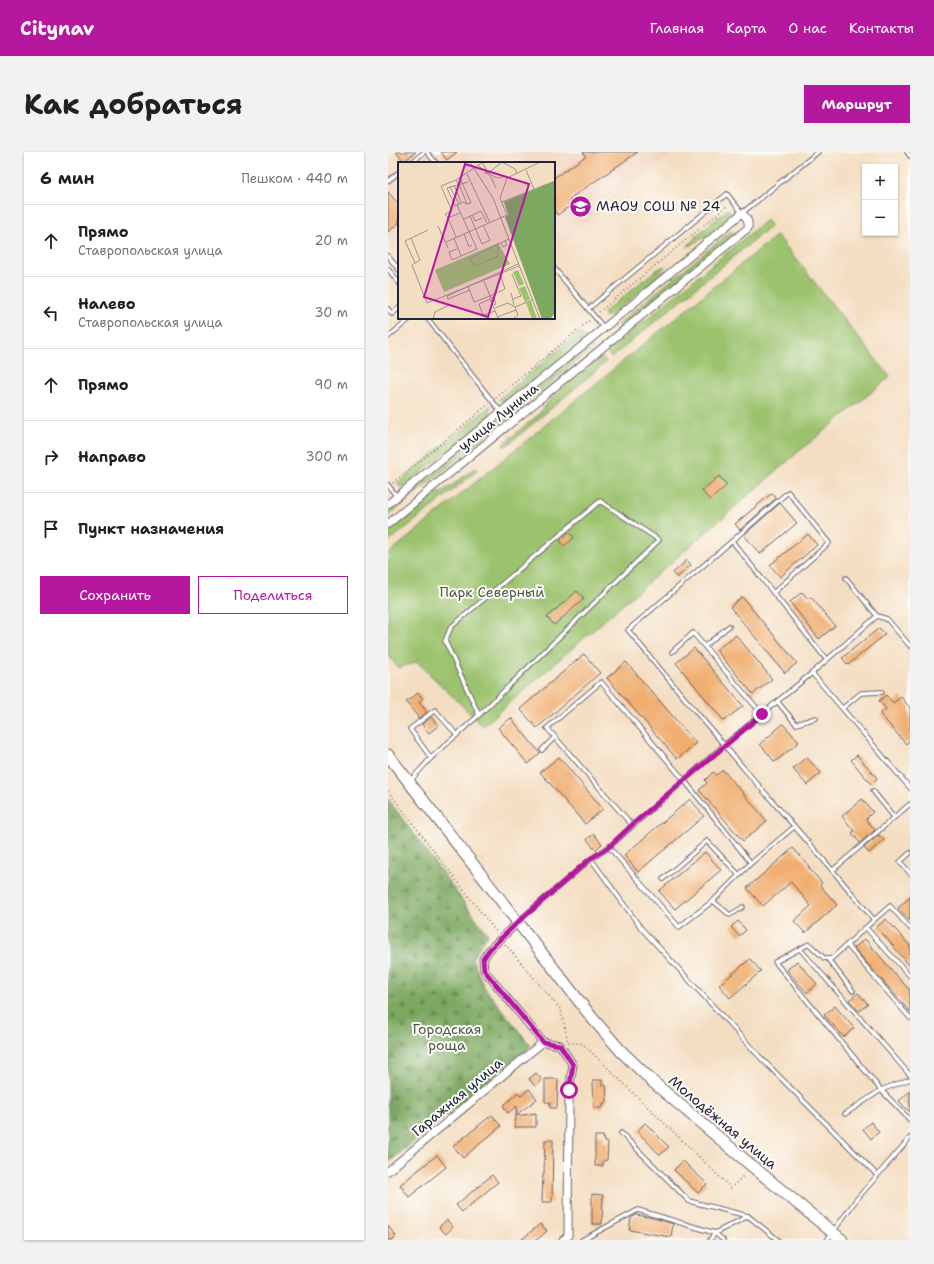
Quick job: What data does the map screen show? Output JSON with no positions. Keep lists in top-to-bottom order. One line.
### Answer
{"streets":{"main road":["Молодёжная улица"],"street":["улица Лунина","Гаражная улица"]},"parks":["Парк Северный","Городская роща"],"places":{"school or university":["МАОУ СОШ № 24"]},"page":{"header":"Citynav","nav":["Главная","Карта","О нас","Контакты"],"title":"Как добраться","buttons":["Маршрут",["Сохранить","Поделиться"]],"heading":["6 мин","Пешком · 440 m"],"map_buttons":["+","−"],"list":[["Прямо","Ставропольская улица","20 m"],["Налево","Ставропольская улица","30 m"],["Прямо","90 m"],["Направо","300 m"],"Пункт назначения"]}}
